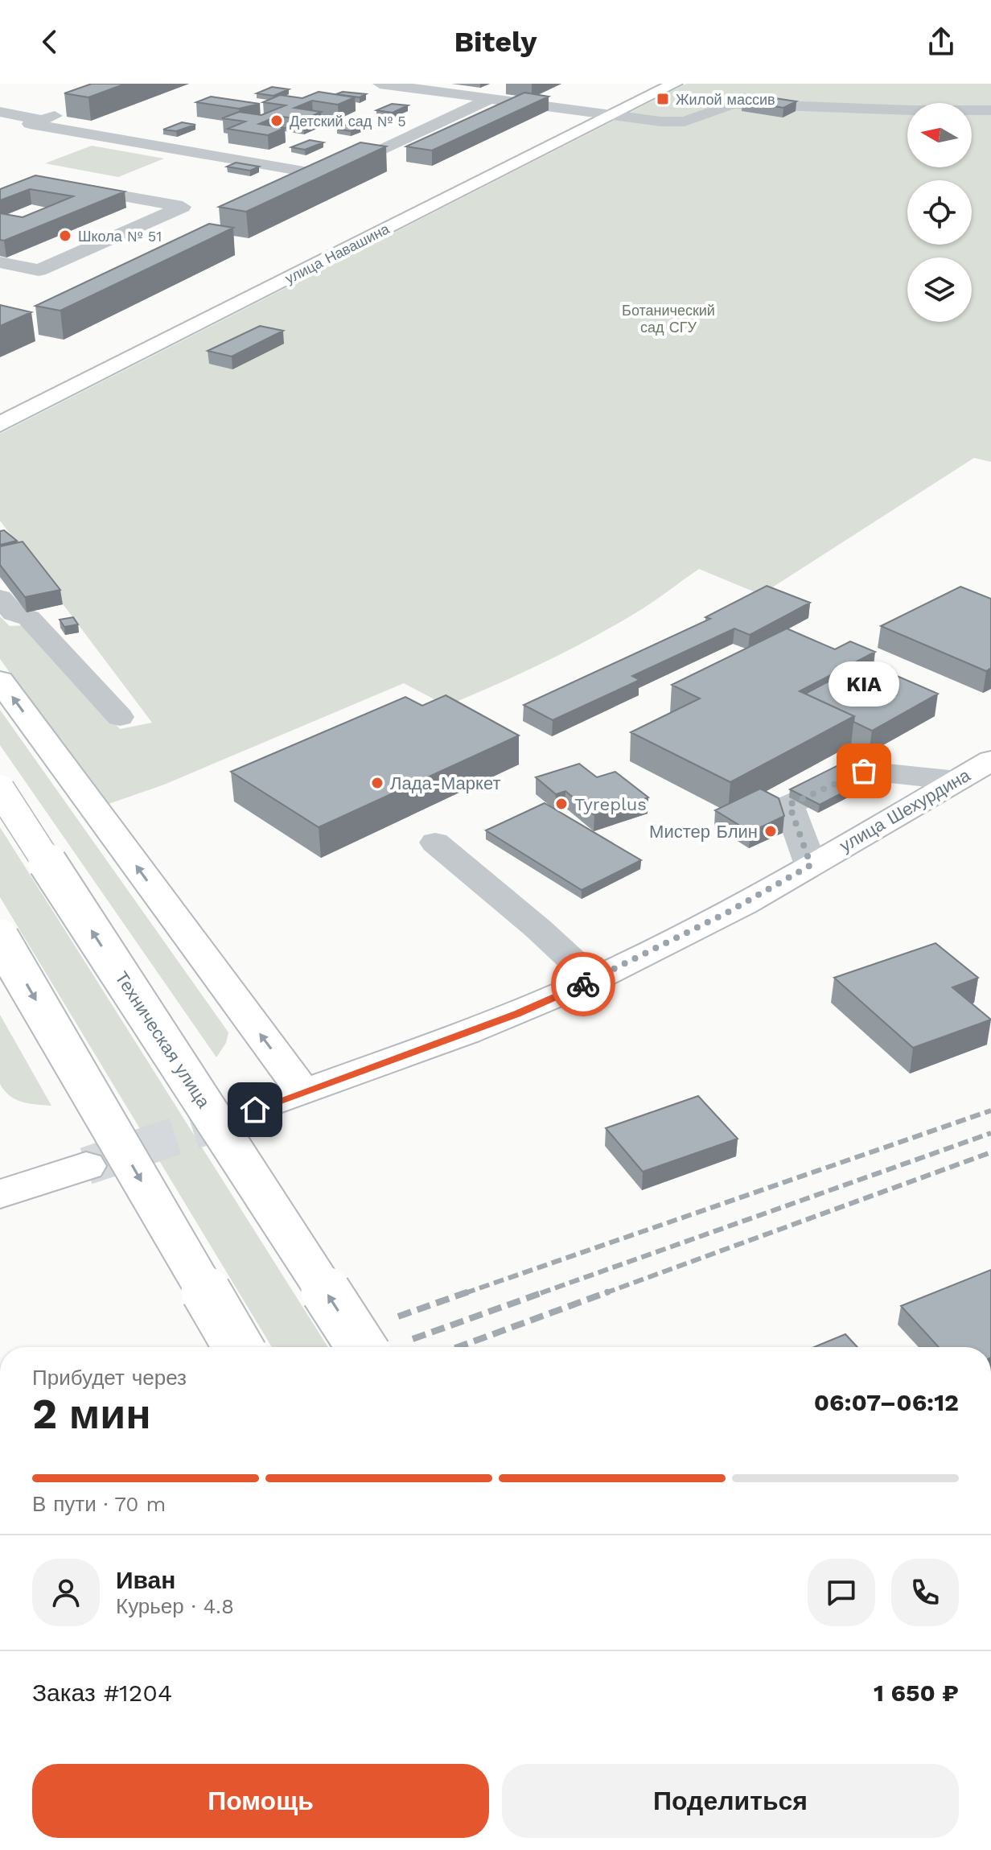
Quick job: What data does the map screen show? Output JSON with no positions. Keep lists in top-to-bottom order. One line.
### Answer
{"streets":{"main road":["улица Навашина","улица Шехурдина","Техническая улица"]},"parks":["Ботанический сад СГУ"],"places":{"transit":["Жилой массив"],"other":["Детский сад № 5","Школа № 51","KIA","Лада-Маркет","Tyreplus","Мистер Блин"]},"north":"left","page":{"header":"Bitely","bubble":"KIA","heading":["2 мин","Прибудет через","06:07–06:12"],"panel":["Иван","Курьер · 4.8","Заказ #1204","1 650 ₽"],"bar":"В пути · 70 m","buttons":["Помощь","Поделиться"]}}
